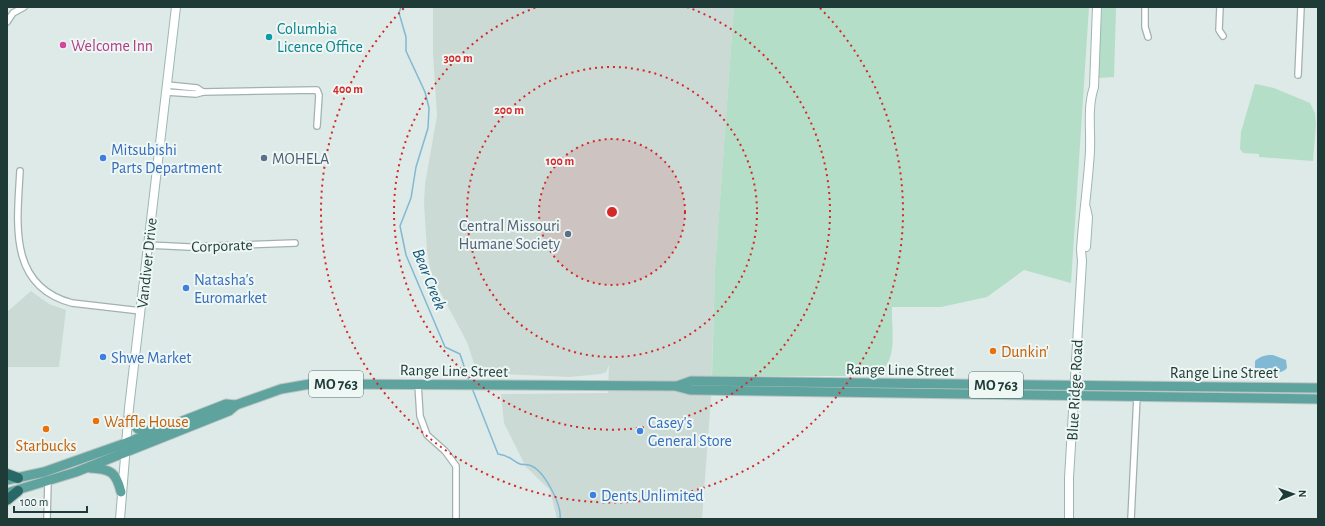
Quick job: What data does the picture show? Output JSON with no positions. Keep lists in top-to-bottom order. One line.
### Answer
{"streets":{"main road":["Range Line Street","MO 763"],"street":["Corporate","Vandiver Drive","Blue Ridge Road"]},"crossings":[["Corporate","Vandiver Drive"],["Vandiver Drive","Range Line Street"],["Range Line Street","Blue Ridge Road"]],"water":["Bear Creek"],"places":["Columbia Licence Office","Welcome Inn","Mitsubishi Parts Department","MOHELA","Central Missouri Humane Society","Natasha's Euromarket","Dunkin'","Shwe Market","Waffle House","Starbucks","Casey's General Store","Dents Unlimited"],"scale_bar":"100 m","north":"right","rings":["300 m","400 m","200 m","100 m"]}
